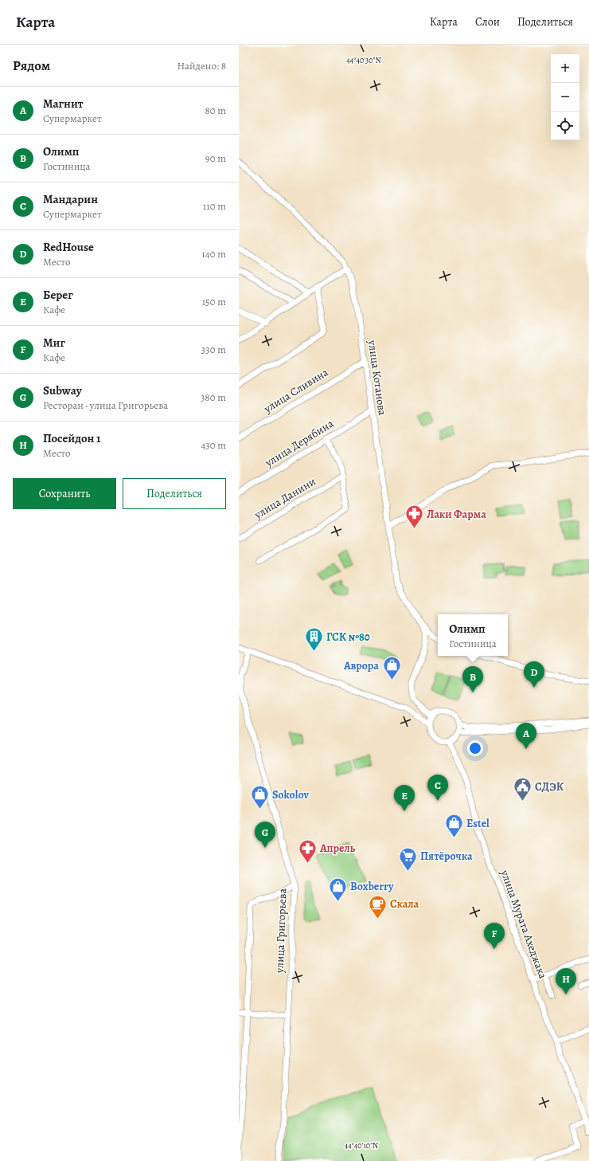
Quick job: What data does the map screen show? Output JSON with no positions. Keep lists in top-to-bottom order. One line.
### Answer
{"streets":{"street":["улица Котанова","улица Сливина","улица Дерябина","улица Данини","улица Мурата Ахеджака","улица Григорьева"]},"crossings":[["улица Котанова","улица Сливина"],["улица Котанова","улица Дерябина"]],"places":{"pharmacy":["Лаки Фарма","Апрель"],"building":["ГСК №80"],"shop":["Аврора","Sokolov","Estel","Boxberry"],"public building":["СДЭК"],"supermarket":["Пятёрочка"],"cafe":["Скала"]},"page":{"header":"Карта","nav":["Карта","Слои","Поделиться"],"heading":["Рядом","Найдено: 8"],"map_buttons":["+","−"],"list":[{"mark":"A","name":"Магнит","note":"Супермаркет","value":"80 m"},{"mark":"B","name":"Олимп","note":"Гостиница","value":"90 m"},{"mark":"C","name":"Мандарин","note":"Супермаркет","value":"110 m"},{"mark":"D","name":"RedHouse","note":"Место","value":"140 m"},{"mark":"E","name":"Берег","note":"Кафе","value":"150 m"},{"mark":"F","name":"Миг","note":"Кафе","value":"330 m"},{"mark":"G","name":"Subway","note":"Ресторан · улица Григорьева","value":"380 m"},{"mark":"H","name":"Посейдон 1","note":"Место","value":"430 m"}],"buttons":["Сохранить","Поделиться"],"popup":["Олимп","Гостиница"],"pins":["D","B","A","C","E","G","F","H"]},"coordinates":["44°40'30\"N","44°40'10\"N"]}
